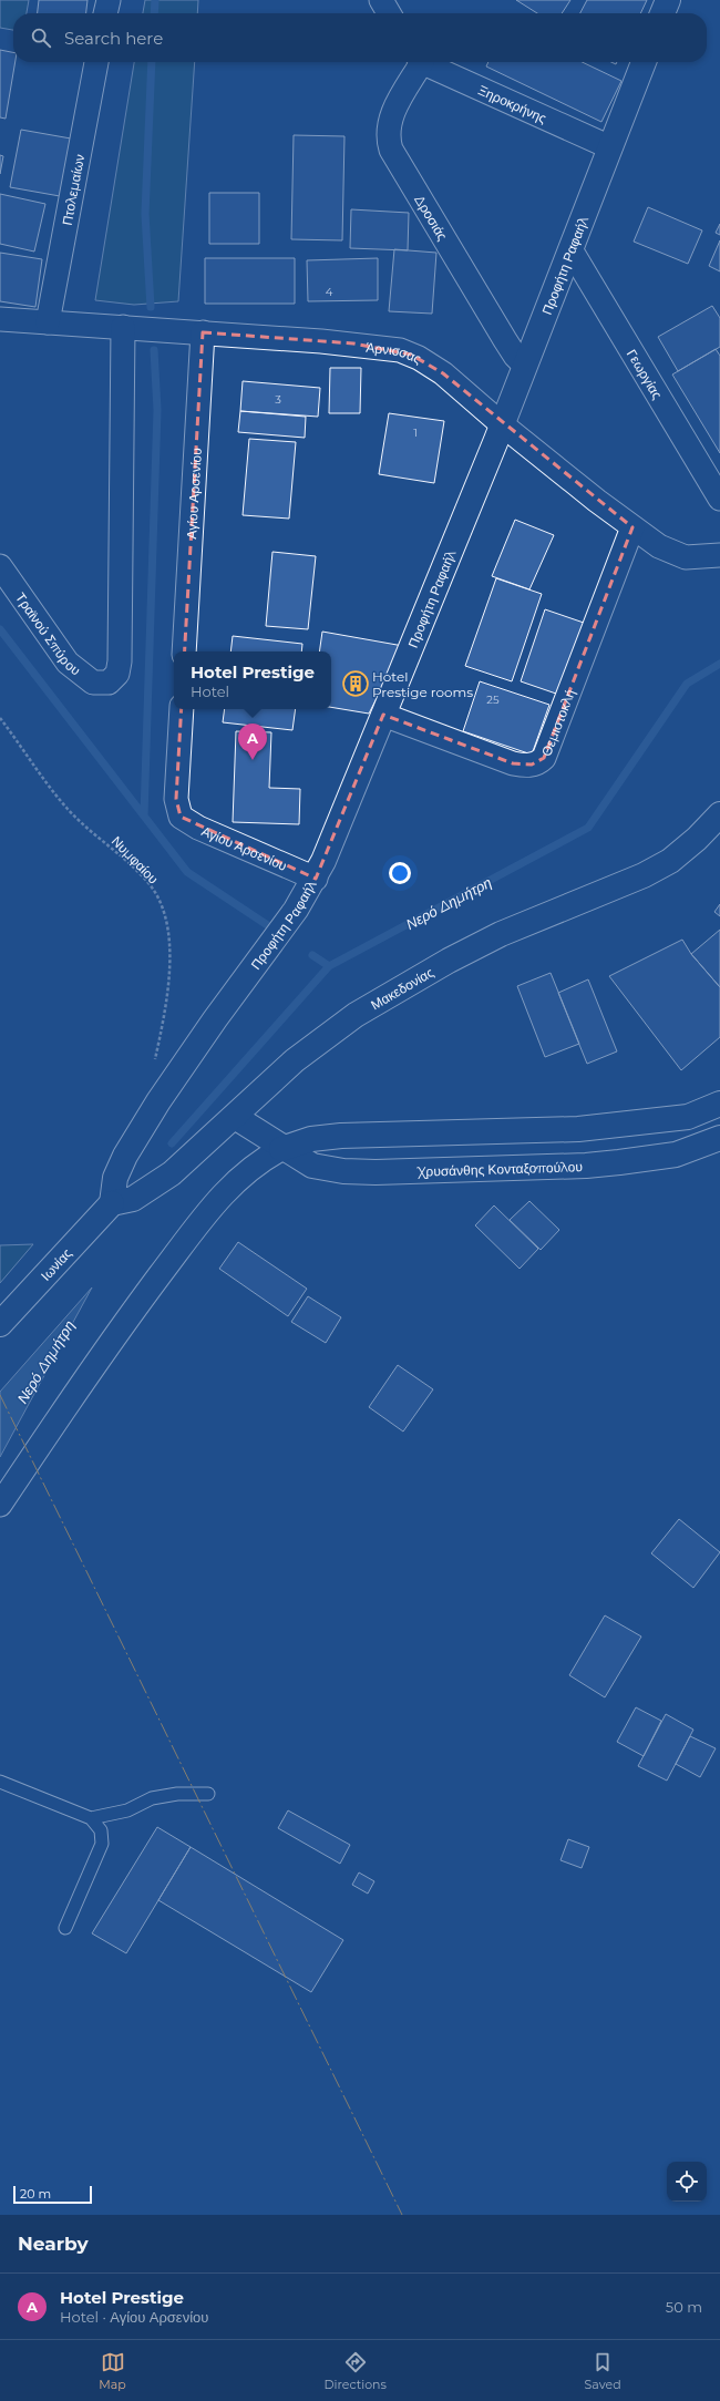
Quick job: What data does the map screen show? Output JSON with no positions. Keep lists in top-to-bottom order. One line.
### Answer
{"streets":{"street":["Ξηροκρήνης","Πτολεμαίων","Δροσιάς","Προφήτη Ραφαήλ","Άρνισσας","Γεωργίας","Αγίου Αρσενίου","Τραϊνού Σπύρου","Θεμιστοκλή","Μακεδονίας","Χρυσάνθης Κονταξοπούλου","Ιωνίας"],"path":["Νυμφαίου"]},"crossings":[["Ξηροκρήνης","Προφήτη Ραφαήλ"],["Πτολεμαίων","Άρνισσας"],["Δροσιάς","Προφήτη Ραφαήλ"],["Προφήτη Ραφαήλ","Άρνισσας"],["Προφήτη Ραφαήλ","Γεωργίας"],["Προφήτη Ραφαήλ","Αγίου Αρσενίου"],["Προφήτη Ραφαήλ","Θεμιστοκλή"],["Προφήτη Ραφαήλ","Νυμφαίου"],["Προφήτη Ραφαήλ","Μακεδονίας"],["Προφήτη Ραφαήλ","Ιωνίας"],["Άρνισσας","Αγίου Αρσενίου"],["Άρνισσας","Τραϊνού Σπύρου"],["Άρνισσας","Θεμιστοκλή"],["Μακεδονίας","Χρυσάνθης Κονταξοπούλου"],["Μακεδονίας","Ιωνίας"]],"water":["Νερό Δημήτρη"],"places":{"building":["Hotel Prestige rooms"]},"house_numbers":["4","3","1","25"],"scale_bar":"20 m","page":{"search":"Search here","popup":["Hotel Prestige","Hotel"],"pins":"A","scale":"20 m","heading":"Nearby","list":[{"mark":"A","name":"Hotel Prestige","note":"Hotel · Αγίου Αρσενίου","value":"50 m"}],"nav":["Map","Directions","Saved"]}}
